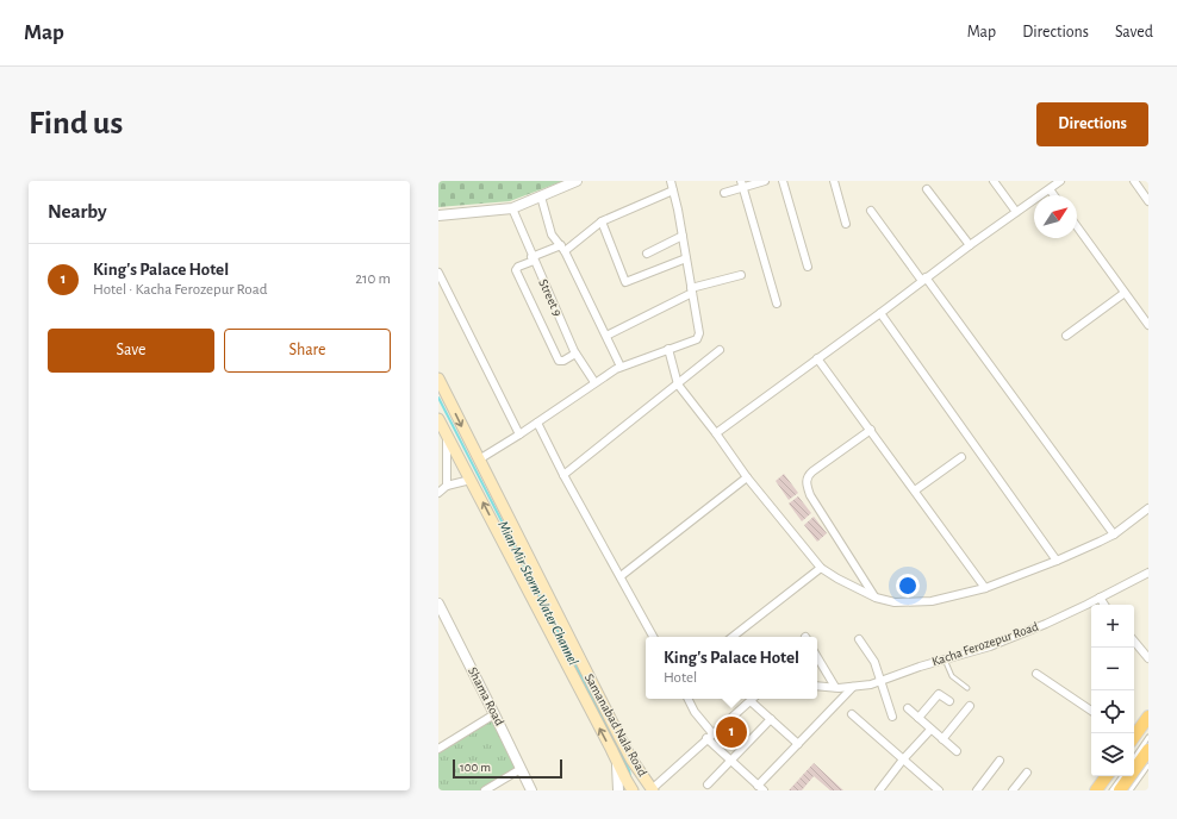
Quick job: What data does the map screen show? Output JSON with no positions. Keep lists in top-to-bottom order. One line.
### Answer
{"streets":{"main road":["Samanabad Nala Road"],"street":["Street 9","Kacha Ferozepur Road","Shama Road"]},"water":["Mian Mir Storm Water Channel"],"scale_bar":"100 m","north":"top right","page":{"header":"Map","nav":["Map","Directions","Saved"],"buttons":["Directions",["Save","Share"]],"title":"Find us","heading":"Nearby","list":[{"mark":"1","name":"King's Palace Hotel","note":"Hotel · Kacha Ferozepur Road","value":"210 m"}],"map_buttons":["+","−"],"popup":["King's Palace Hotel","Hotel"],"pins":"1","scale":"100 m"}}
